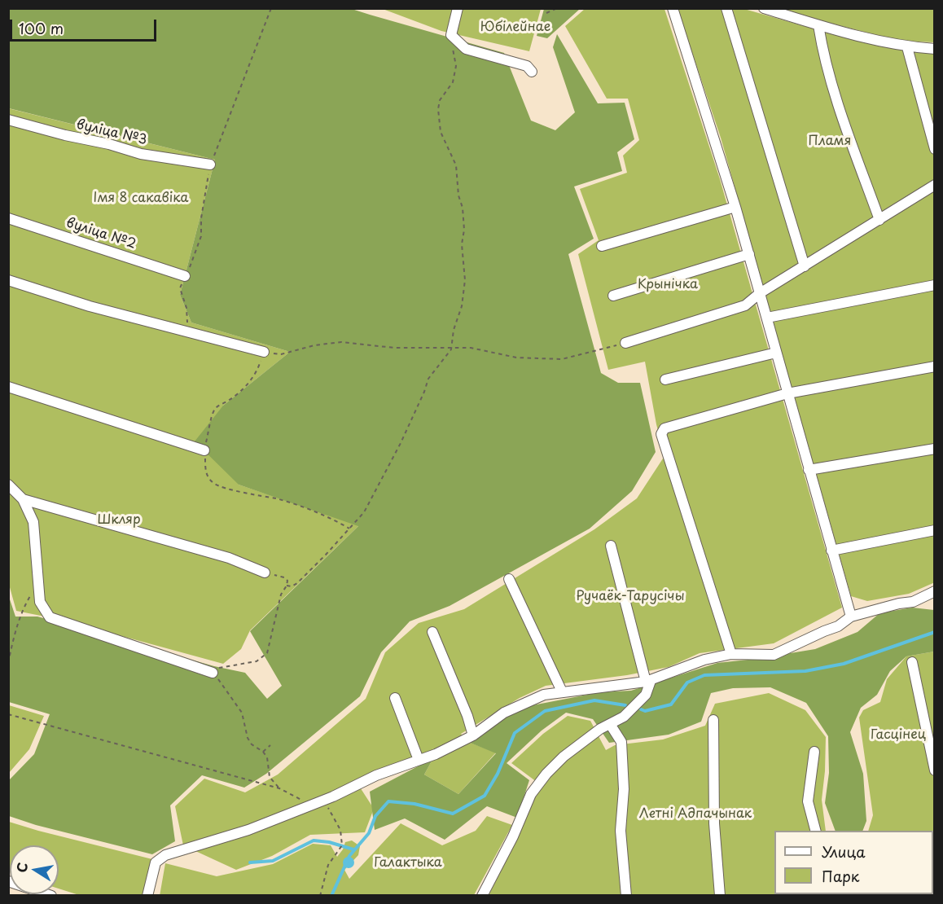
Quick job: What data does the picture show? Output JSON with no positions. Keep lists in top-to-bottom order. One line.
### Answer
{"streets":{"street":["вуліца №3","вуліца №2"]},"parks":["Юбілейнае","Пламя","Імя 8 сакавіка","Крынічка","Шкляр","Ручаёк-Тарусічы","Гасцінец","Летні Адпачынак","Галактыка"],"legend":["Улица","Парк"],"scale_bar":"100 m","north":"left"}
